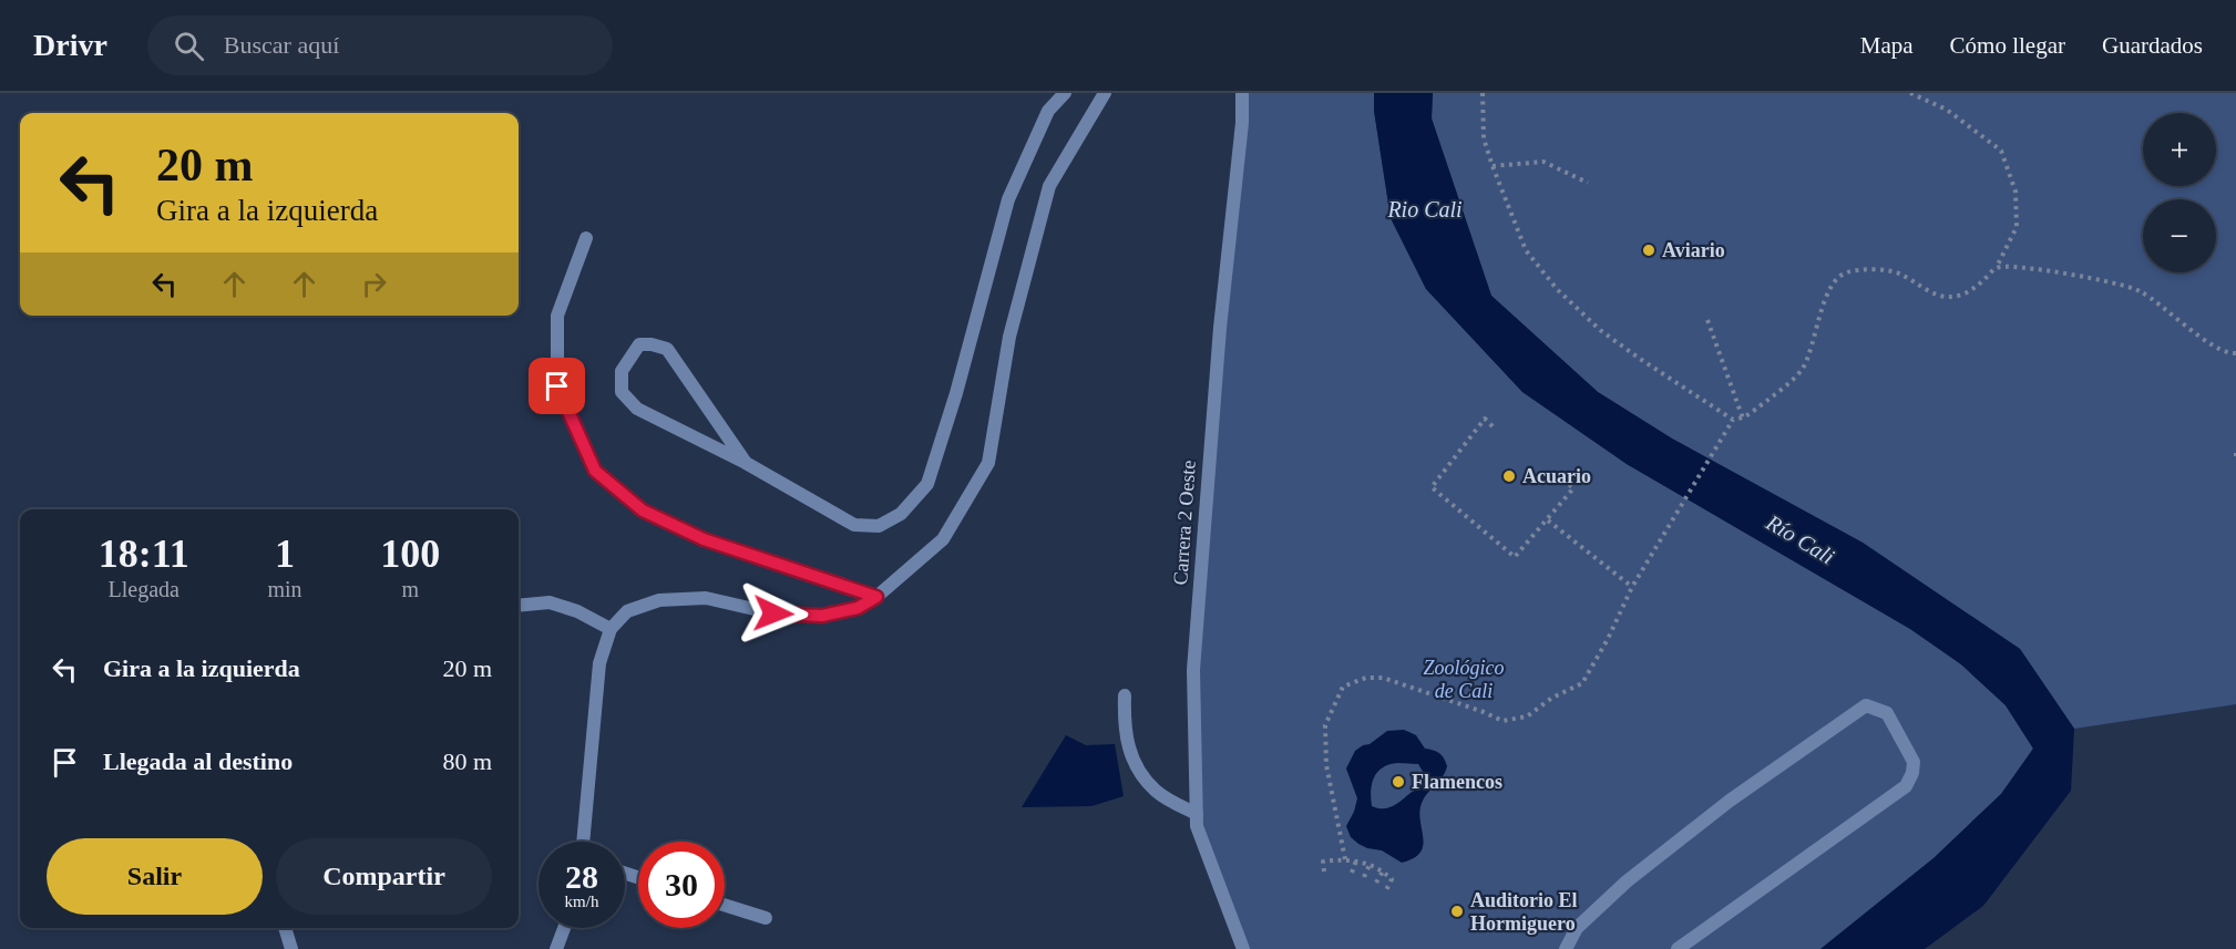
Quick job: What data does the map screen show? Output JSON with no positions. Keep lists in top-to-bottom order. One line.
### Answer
{"streets":{"street":["Carrera 2 Oeste"]},"water":["Rio Cali","Río Cali"],"parks":["Zoológico de Cali"],"places":["Aviario","Acuario","Flamencos","Auditorio El Hormiguero"],"page":{"header":"Drivr","search":"Buscar aquí","nav":["Mapa","Cómo llegar","Guardados"],"map_buttons":["+","−"],"turn":["20 m","Gira a la izquierda"],"eta":["18:11","Llegada","1","min","100","m"],"list":[{"name":"Gira a la izquierda","value":"20 m"},{"name":"Llegada al destino","value":"80 m"}],"buttons":["Salir","Compartir"],"speed":"28 km/h","limit":"30"}}
